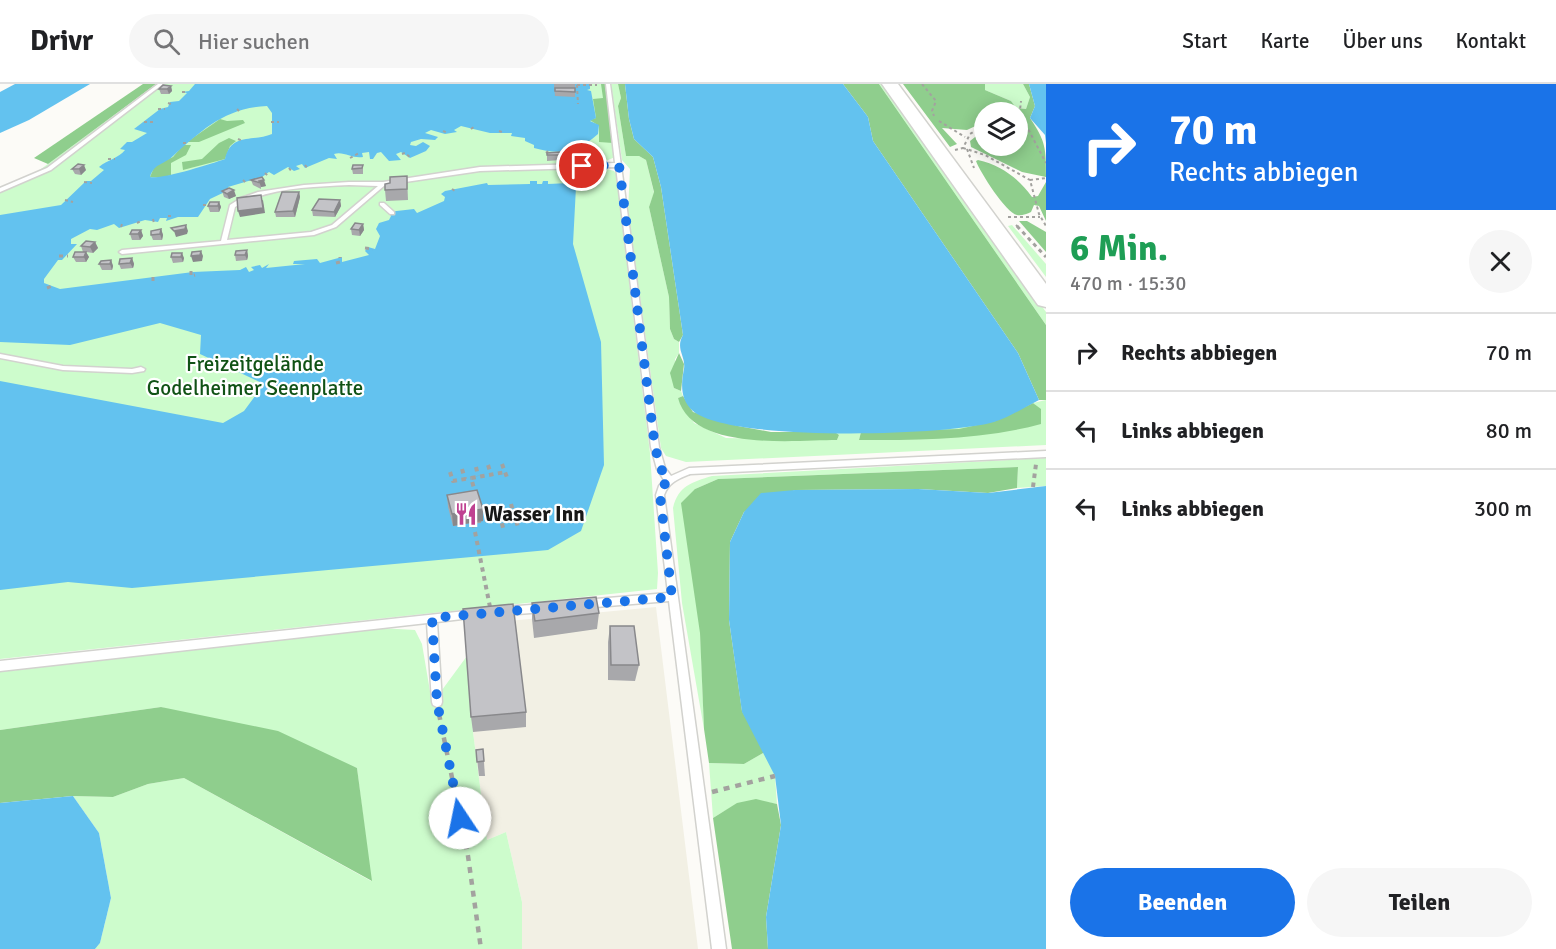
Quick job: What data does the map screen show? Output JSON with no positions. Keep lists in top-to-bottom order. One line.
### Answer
{"parks":["Freizeitgelände Godelheimer Seenplatte"],"places":{"restaurant":["Wasser Inn"]},"page":{"header":"Drivr","search":"Hier suchen","nav":["Start","Karte","Über uns","Kontakt"],"turn":["70 m","Rechts abbiegen"],"heading":["6 Min.","470 m · 15:30"],"list":[{"name":"Rechts abbiegen","value":"70 m"},{"name":"Links abbiegen","value":"80 m"},{"name":"Links abbiegen","value":"300 m"}],"buttons":["Beenden","Teilen"]}}
